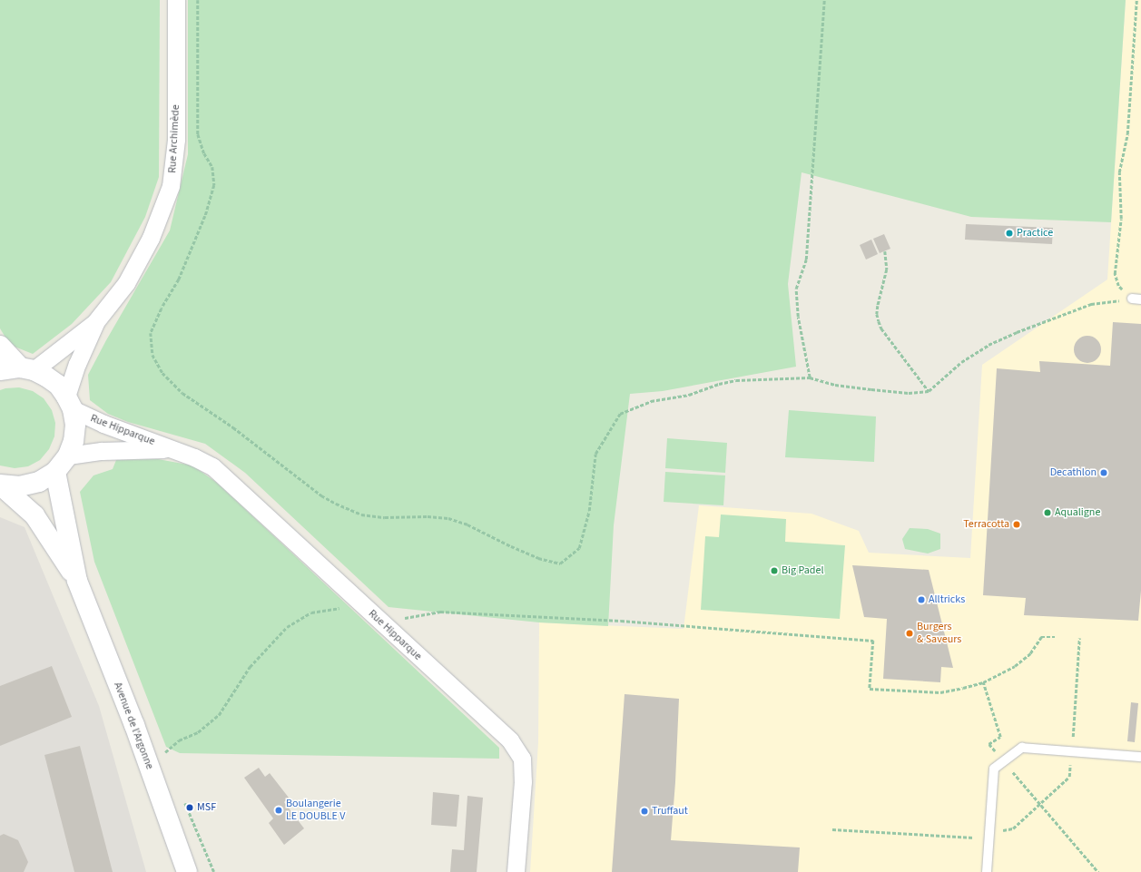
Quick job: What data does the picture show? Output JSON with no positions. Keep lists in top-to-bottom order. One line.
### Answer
{"streets":{"main road":["Avenue de l'Argonne"],"street":["Rue Archimède","Rue Hipparque"]},"crossings":[["Rue Archimède","Rue Hipparque"]],"places":["Practice","Decathlon","Aqualigne","Terracotta","Big Padel","Alltricks","Burgers & Saveurs","MSF","Boulangerie LE DOUBLE V","Truffaut"]}
